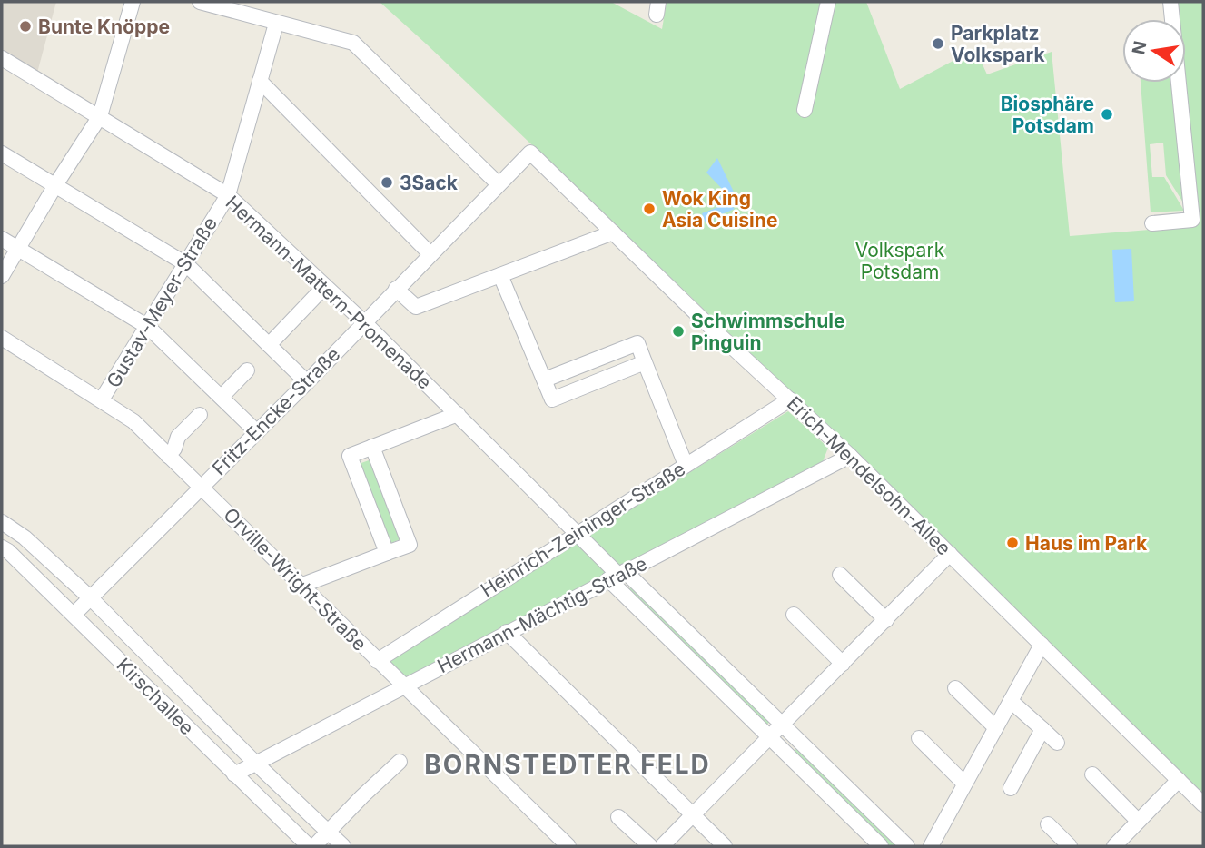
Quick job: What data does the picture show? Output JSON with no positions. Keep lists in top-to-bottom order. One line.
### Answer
{"streets":{"street":["Hermann-Mattern-Promenade","Gustav-Meyer-Straße","Fritz-Encke-Straße","Erich-Mendelsohn-Allee","Heinrich-Zeininger-Straße","Orville-Wright-Straße","Hermann-Mächtig-Straße","Kirschallee"]},"crossings":[["Hermann-Mattern-Promenade","Gustav-Meyer-Straße"],["Hermann-Mattern-Promenade","Fritz-Encke-Straße"],["Hermann-Mattern-Promenade","Heinrich-Zeininger-Straße"],["Hermann-Mattern-Promenade","Hermann-Mächtig-Straße"],["Gustav-Meyer-Straße","Orville-Wright-Straße"],["Fritz-Encke-Straße","Erich-Mendelsohn-Allee"],["Fritz-Encke-Straße","Orville-Wright-Straße"],["Fritz-Encke-Straße","Kirschallee"],["Erich-Mendelsohn-Allee","Heinrich-Zeininger-Straße"],["Erich-Mendelsohn-Allee","Hermann-Mächtig-Straße"],["Heinrich-Zeininger-Straße","Orville-Wright-Straße"],["Orville-Wright-Straße","Hermann-Mächtig-Straße"],["Hermann-Mächtig-Straße","Kirschallee"]],"districts":["BORNSTEDTER FELD"],"parks":["Volkspark Potsdam"],"places":["Bunte Knöppe","Parkplatz Volkspark","Biosphäre Potsdam","3Sack","Wok King Asia Cuisine","Schwimmschule Pinguin","Haus im Park"],"north":"left"}
